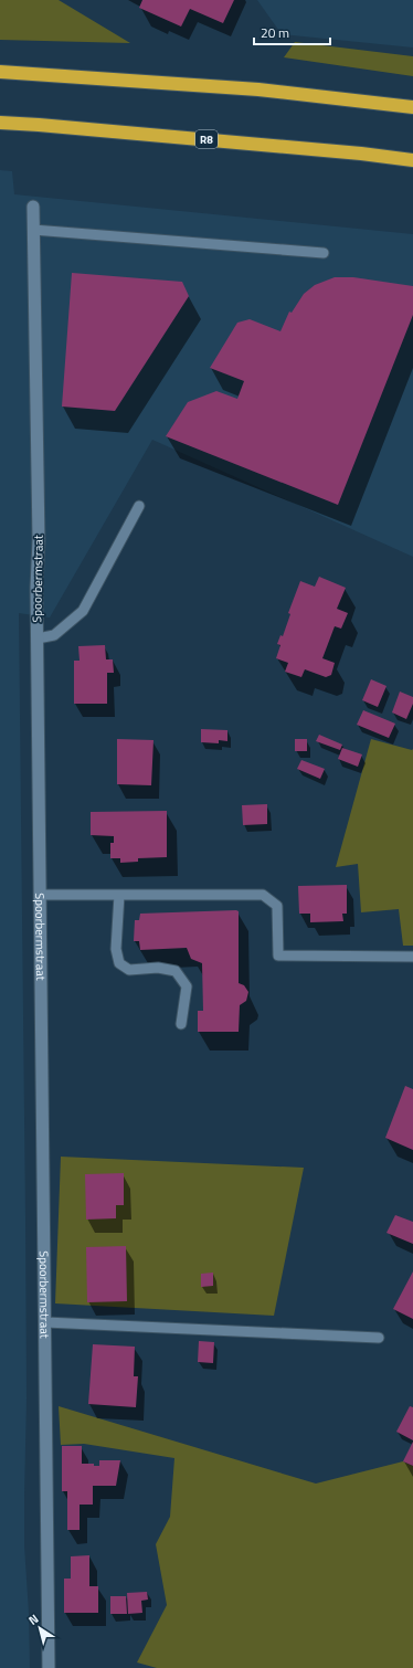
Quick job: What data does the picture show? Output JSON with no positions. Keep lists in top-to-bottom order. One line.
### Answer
{"streets":{"highway":["R8"],"street":["Spoorbermstraat"]},"scale_bar":"20 m","north":"top left"}
